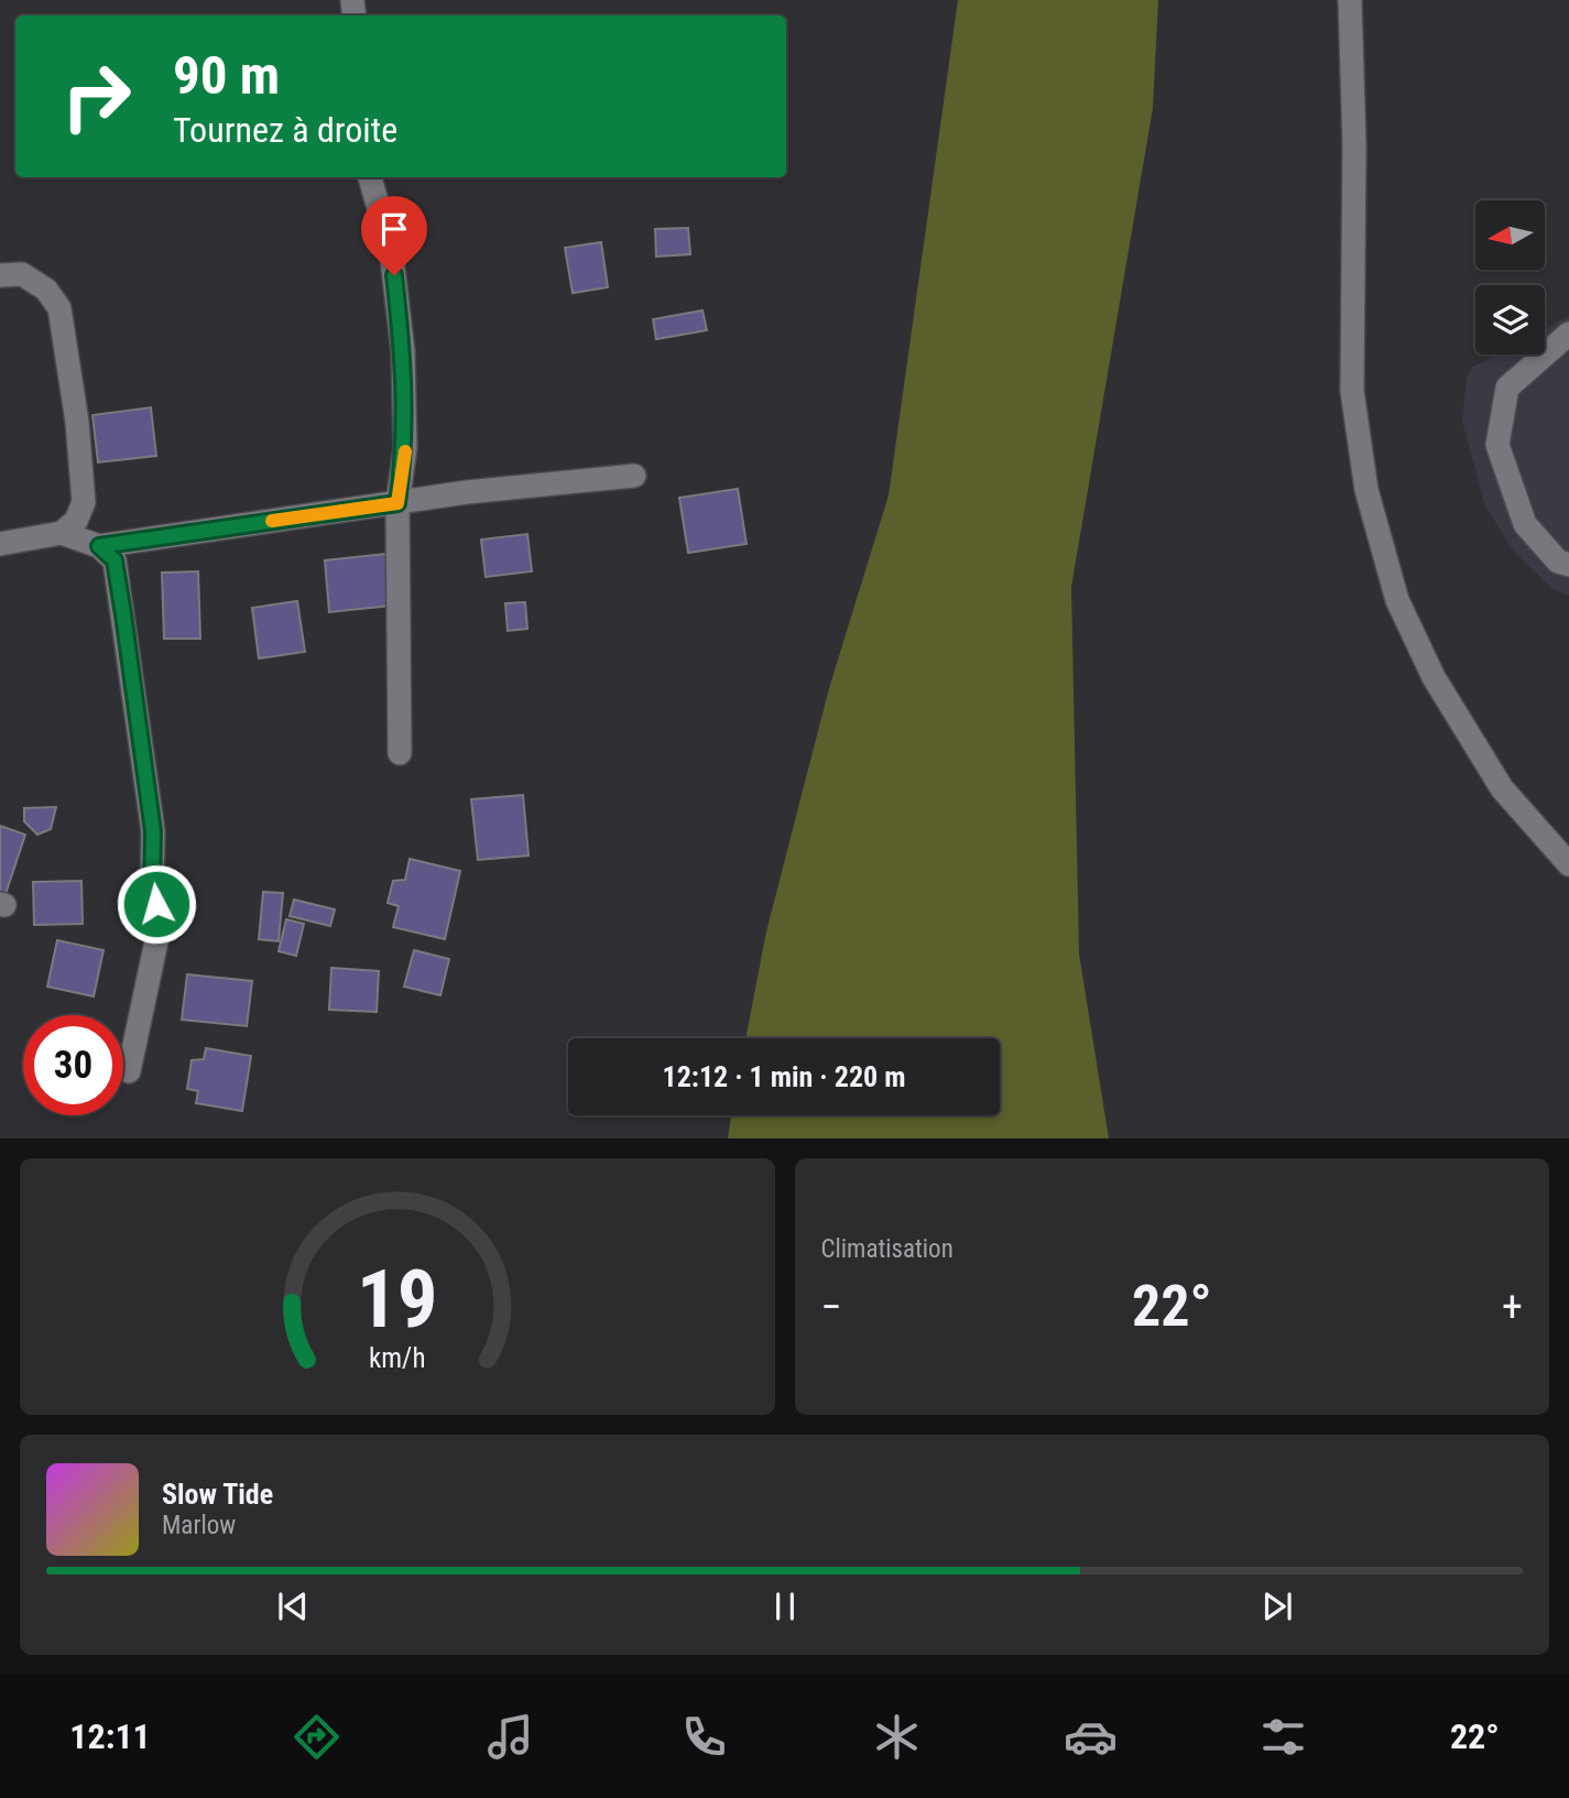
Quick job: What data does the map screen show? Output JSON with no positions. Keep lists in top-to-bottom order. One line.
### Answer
{"north":"left","page":{"turn":["90 m","Tournez à droite"],"limit":"30","trip":"12:12 · 1 min · 220 m","tile":"Climatisation","heat":["−","22°","+"],"song":["Slow Tide","Marlow"],"tabs":["12:11","22°"],"gauge":["19","km/h"]}}
